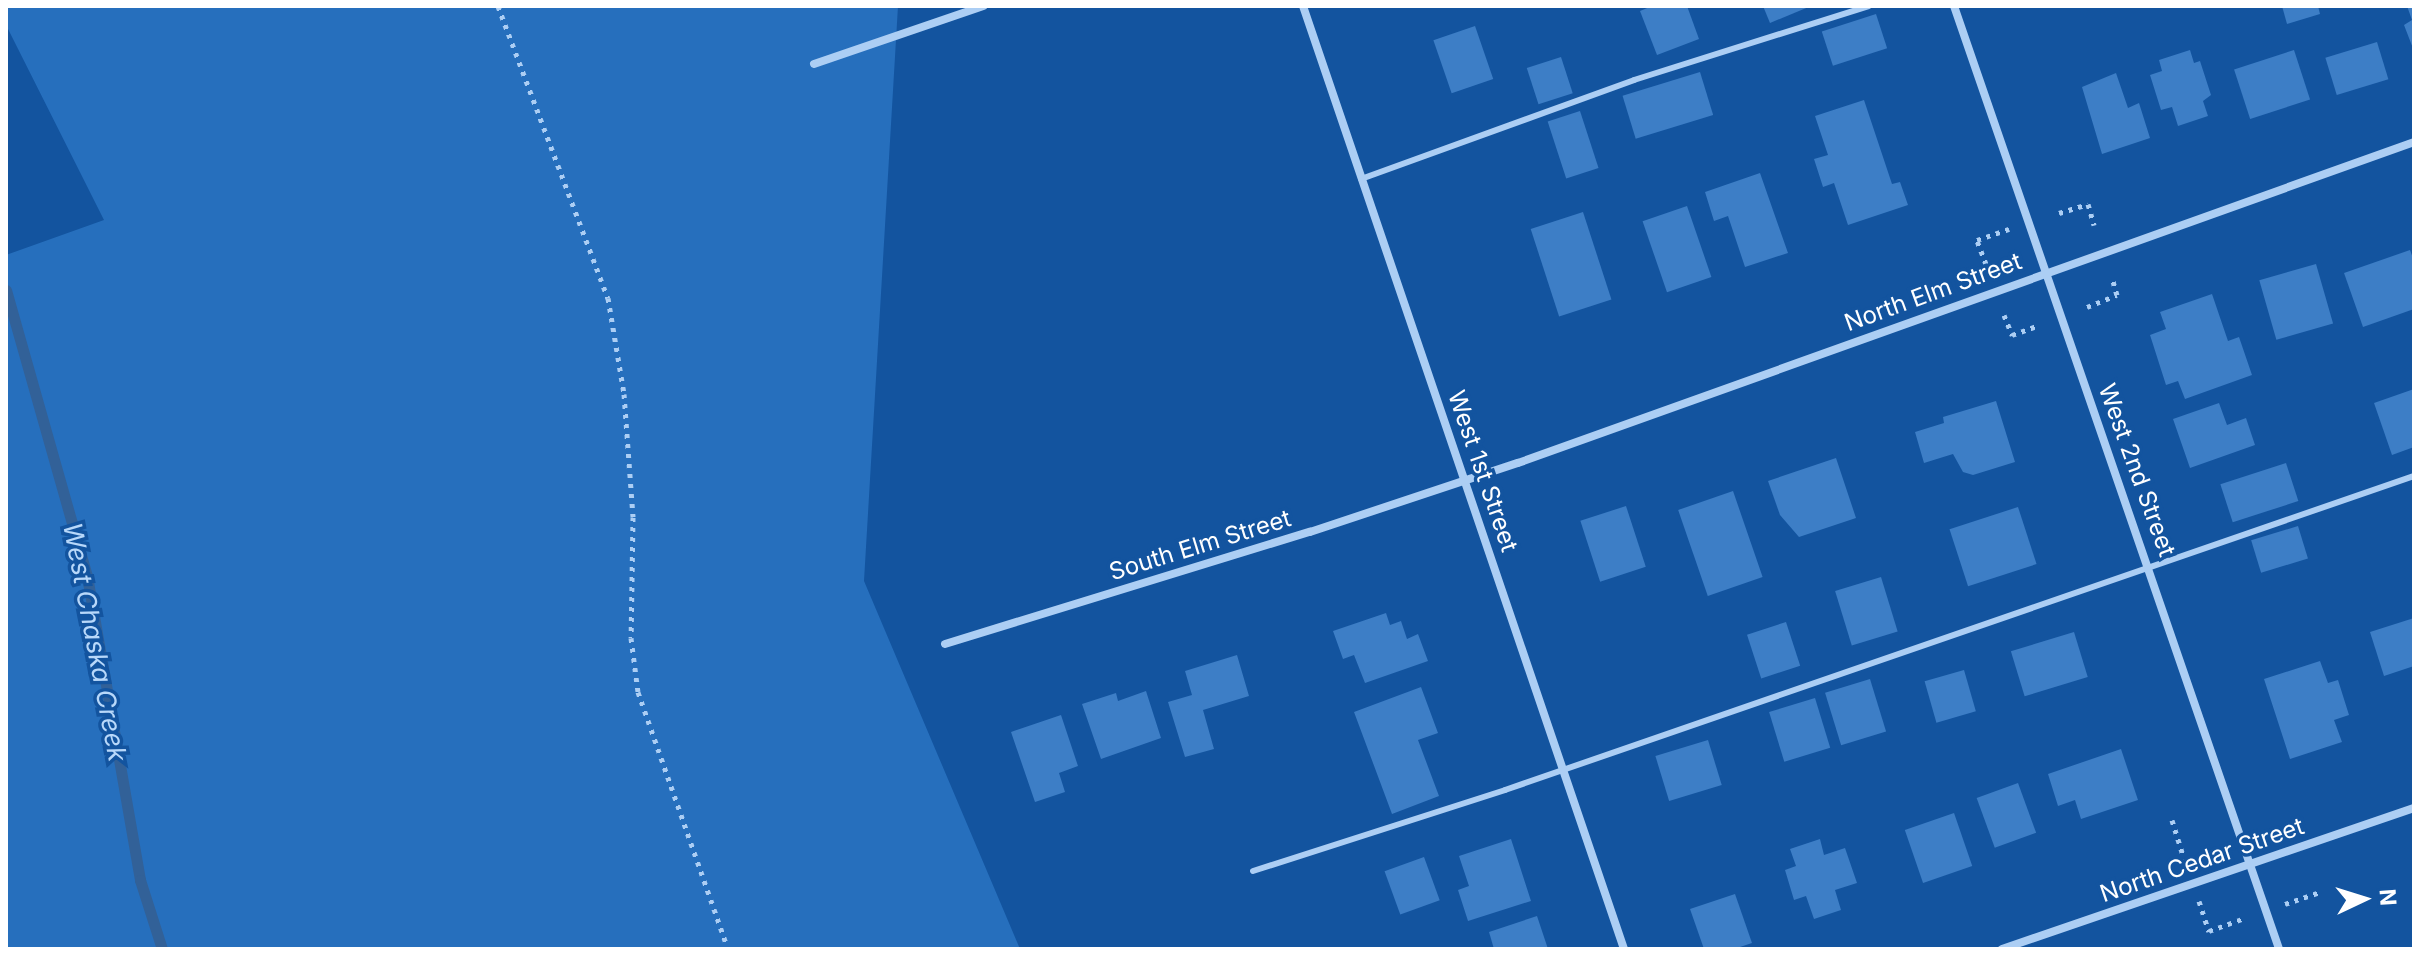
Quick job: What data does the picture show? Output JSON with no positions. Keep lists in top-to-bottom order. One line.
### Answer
{"streets":{"street":["North Elm Street","West 2nd Street","West 1st Street","South Elm Street","North Cedar Street"]},"crossings":[["North Elm Street","West 2nd Street"],["North Elm Street","West 1st Street"],["North Elm Street","South Elm Street"],["West 2nd Street","North Cedar Street"],["West 1st Street","South Elm Street"]],"water":["West Chaska Creek"],"north":"right"}
